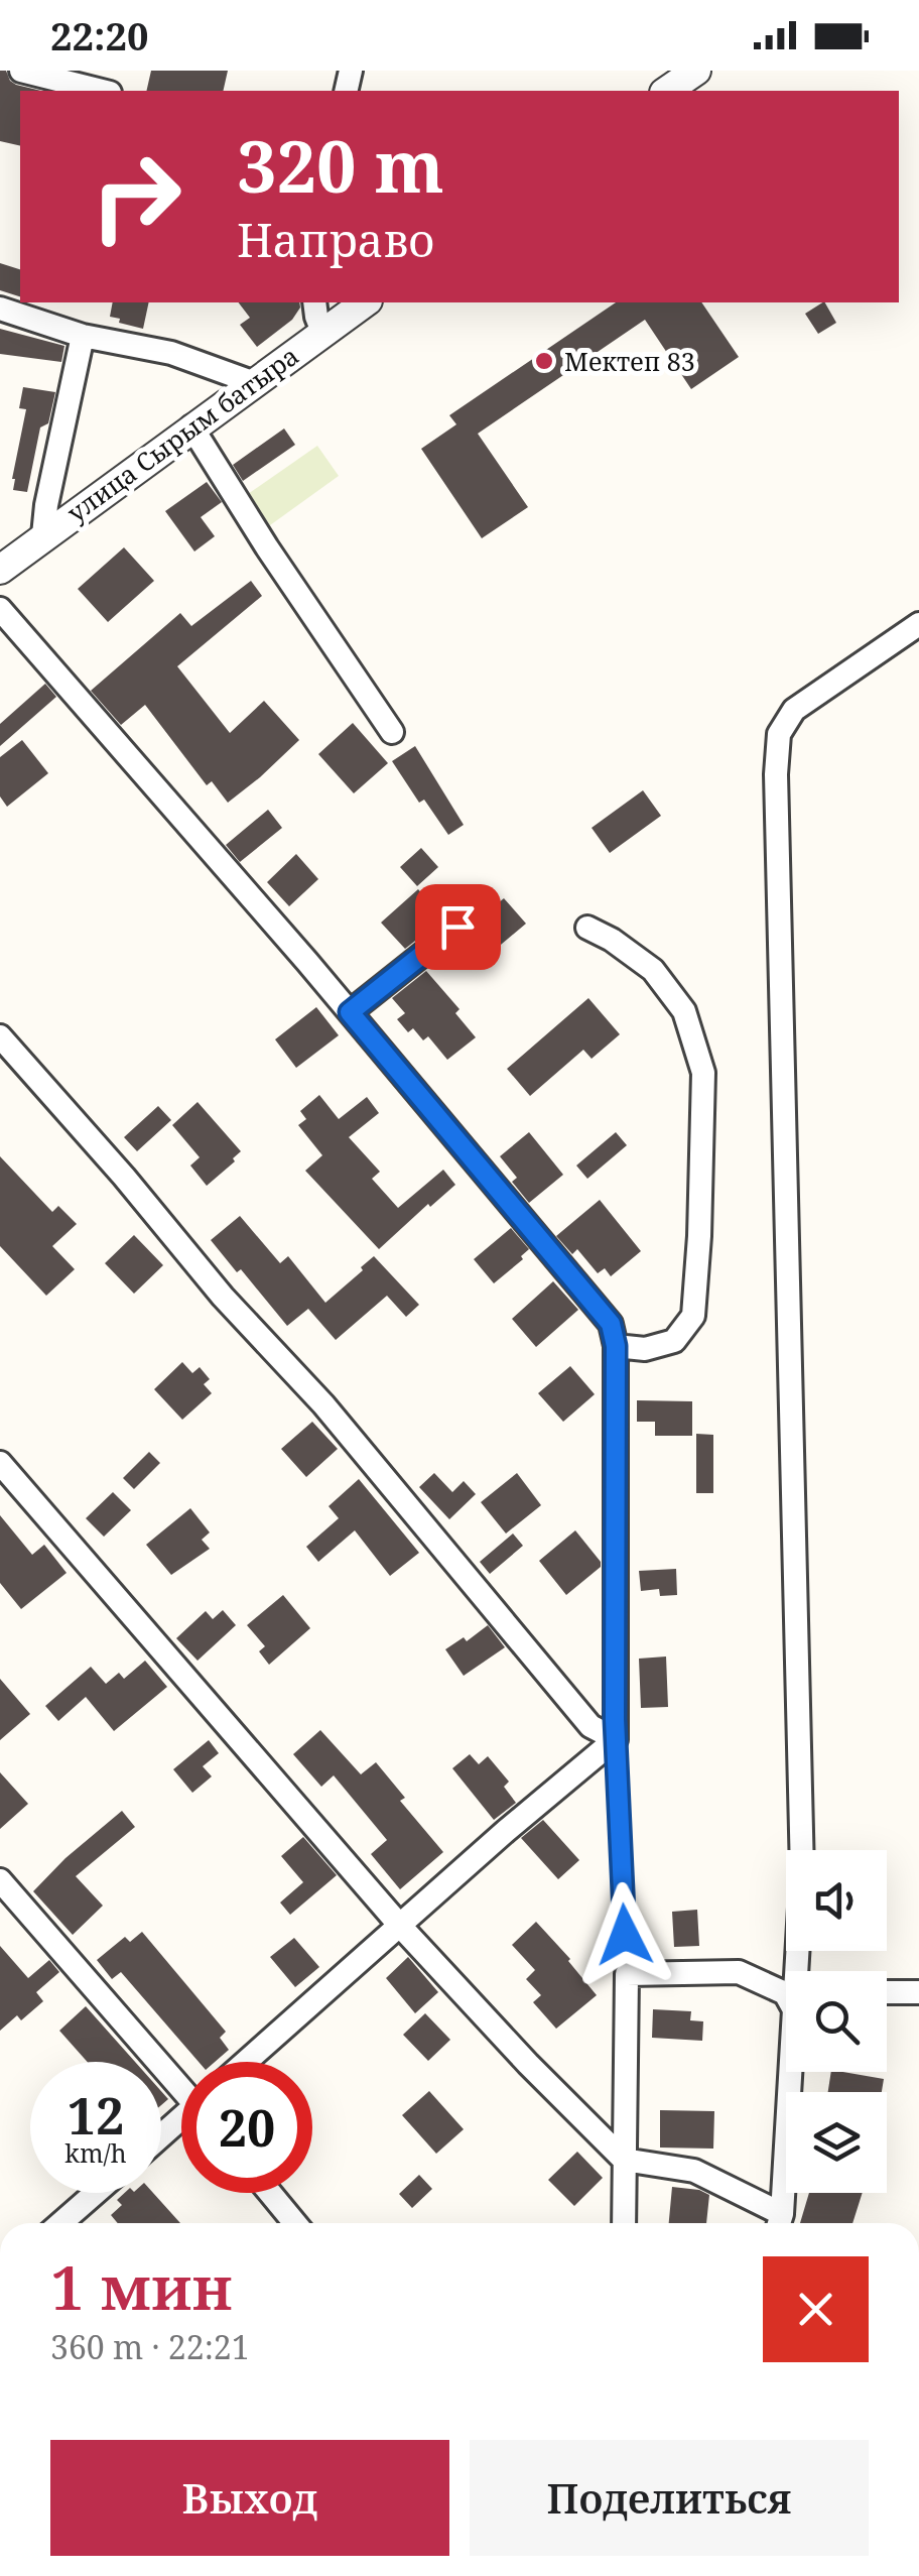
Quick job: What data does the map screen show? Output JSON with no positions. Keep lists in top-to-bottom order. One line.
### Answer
{"streets":{"street":["улица Сырым батыра"]},"places":["Мектеп 83"],"page":{"status":"22:20","turn":["320 m","Направо"],"speed":"12 km/h","limit":"20","heading":["1 мин","360 m · 22:21"],"buttons":["Выход","Поделиться"]}}
